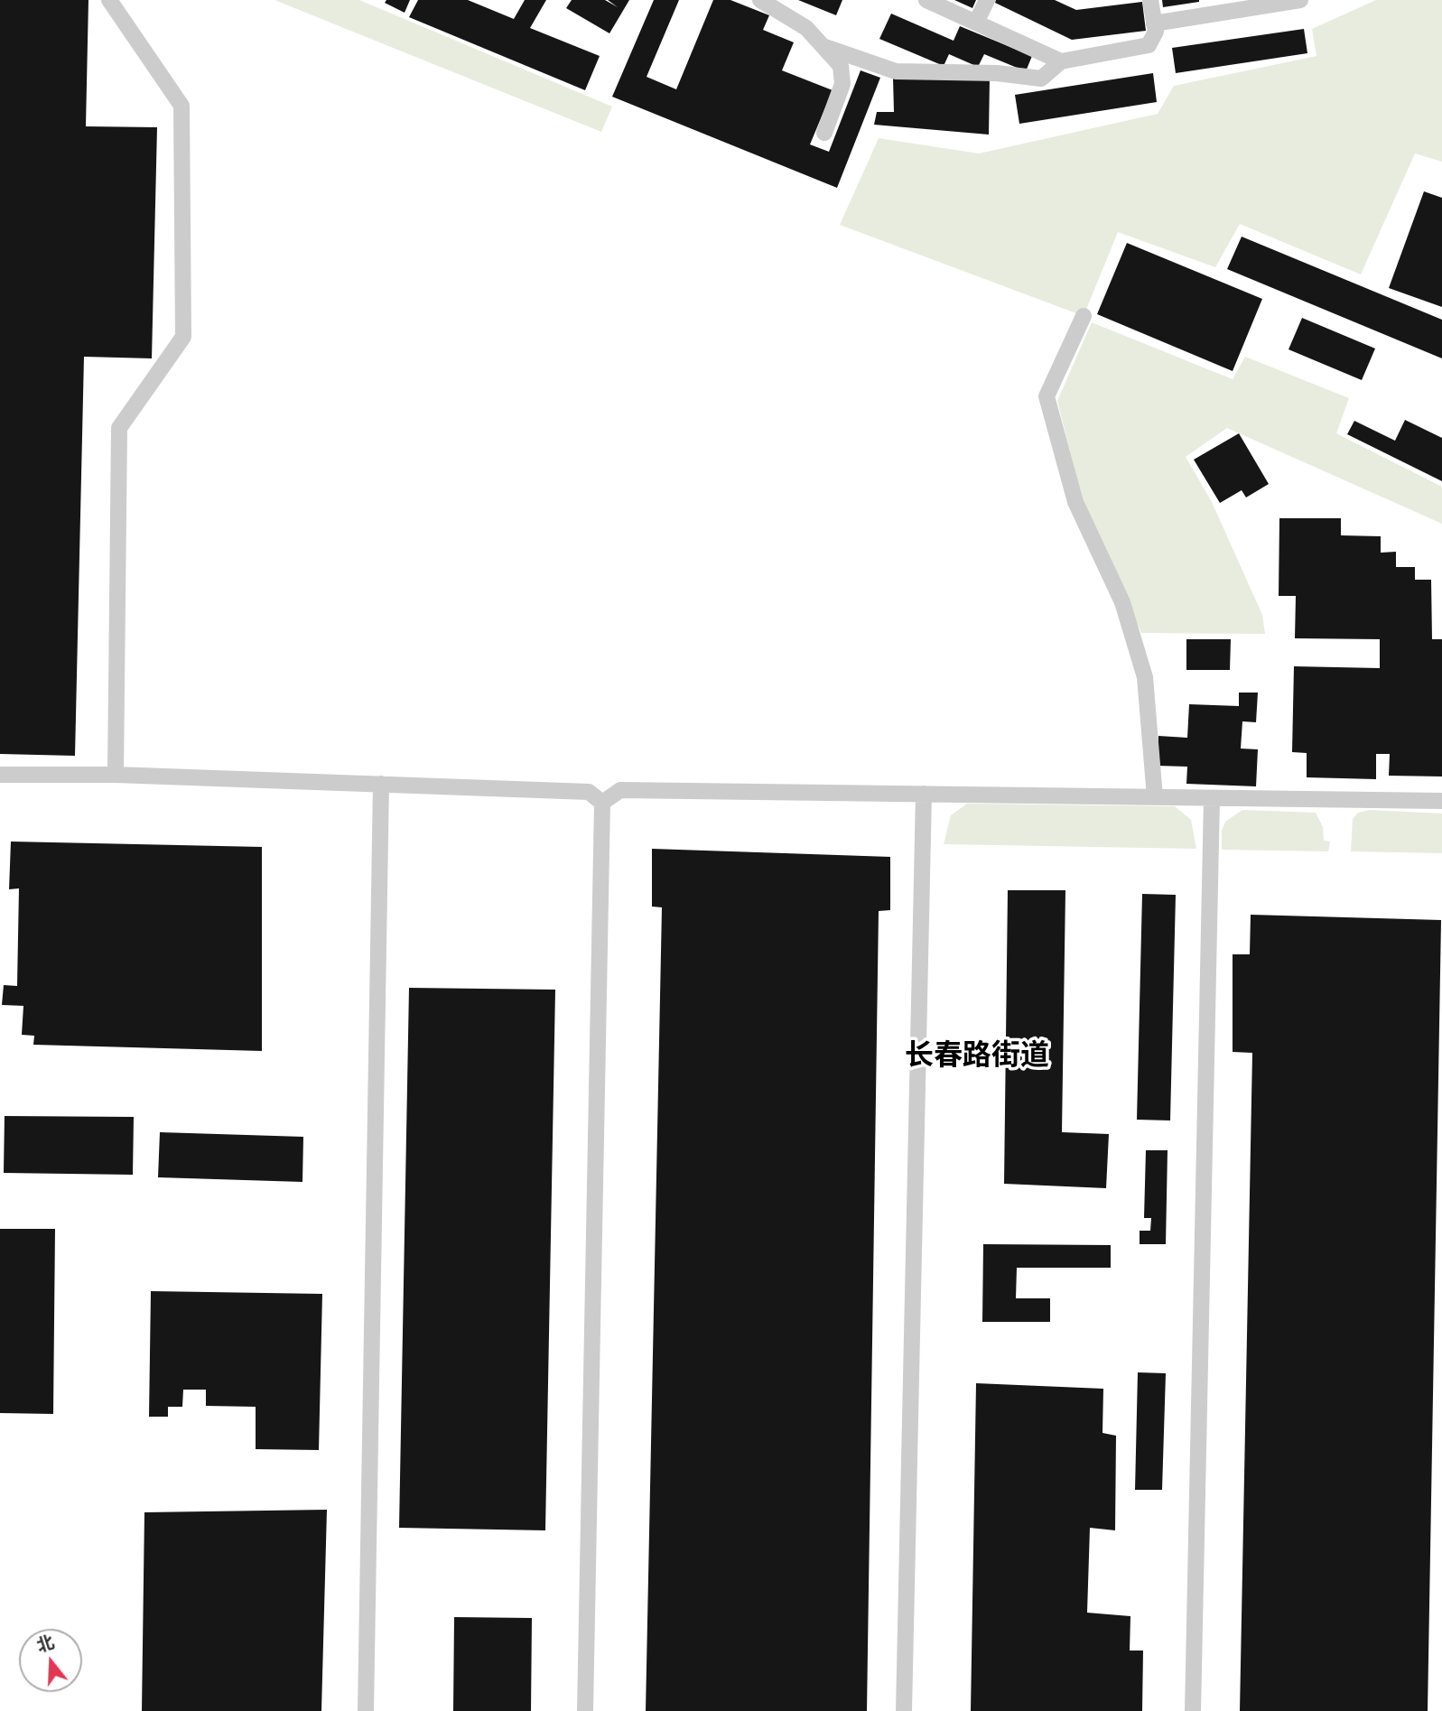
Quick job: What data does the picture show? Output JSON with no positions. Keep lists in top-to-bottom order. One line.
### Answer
{"districts":["长春路街道"],"north":"top"}
